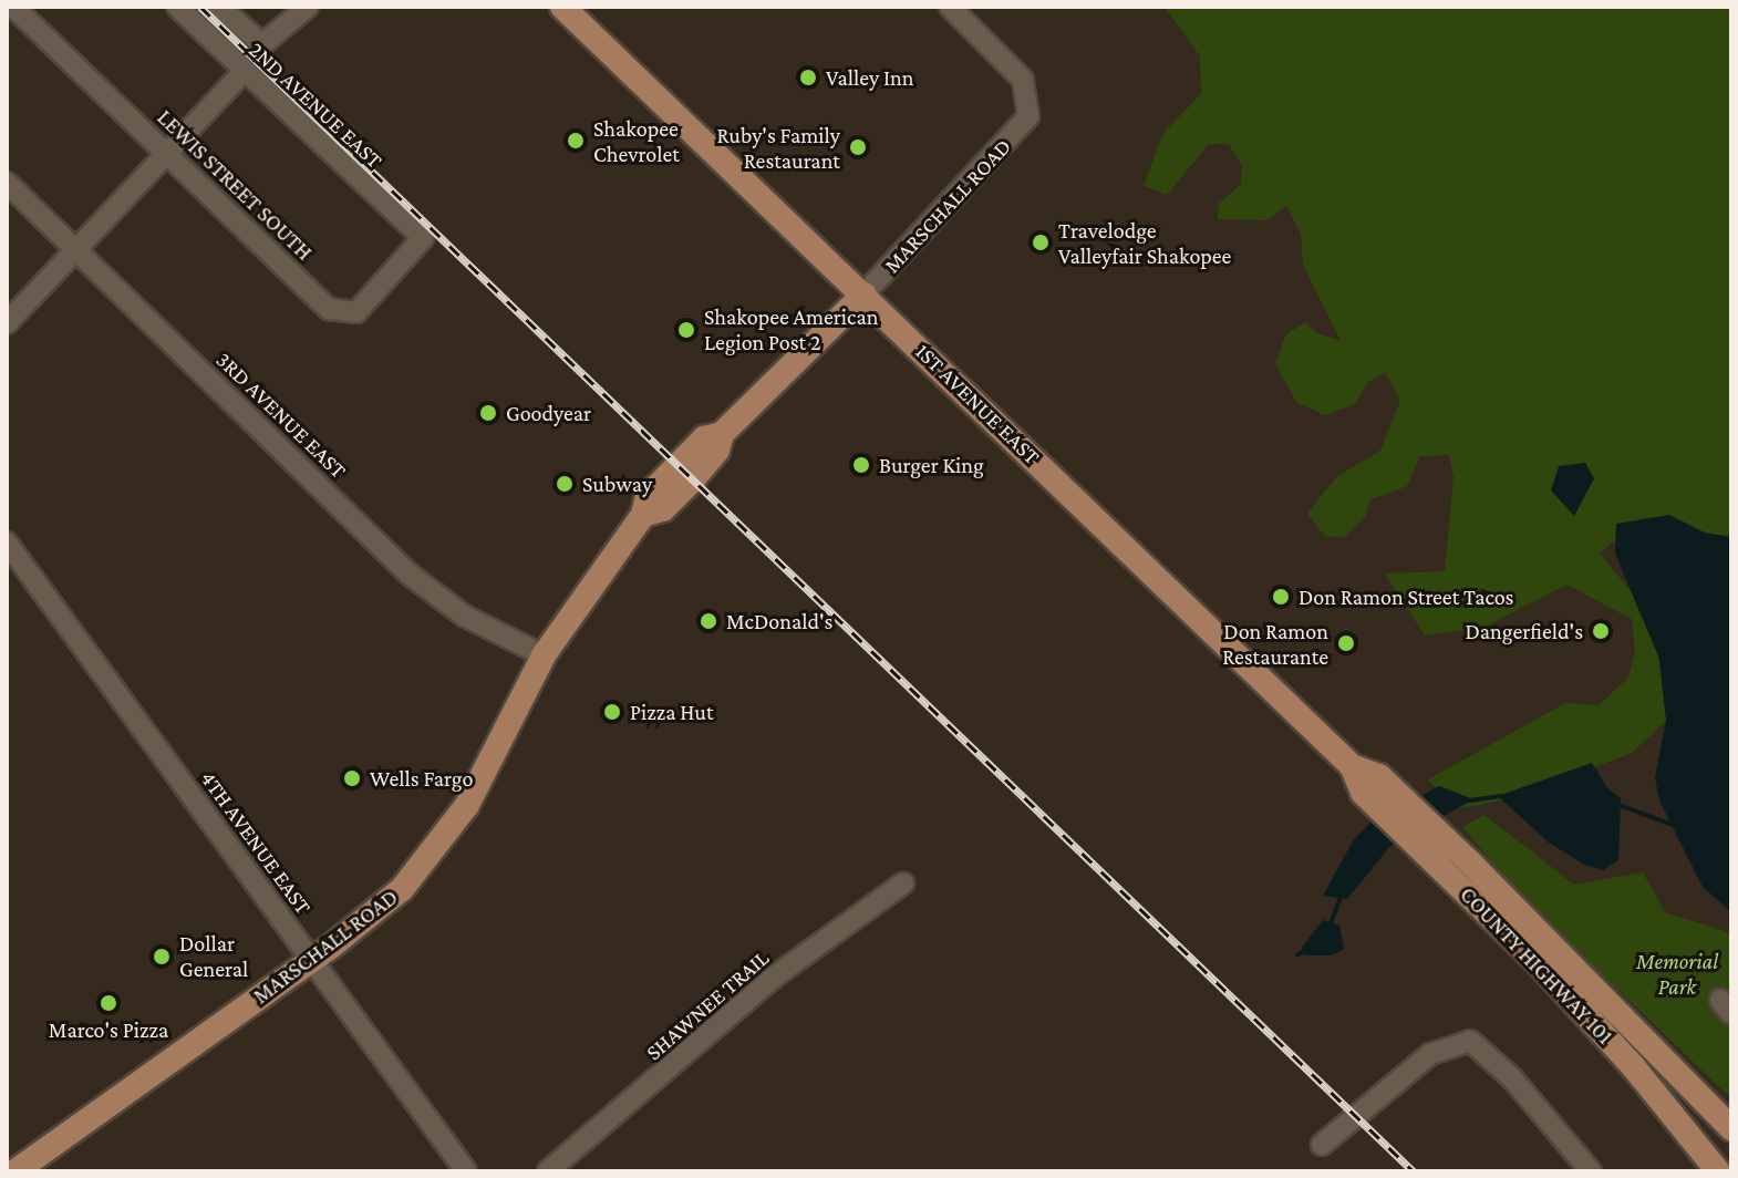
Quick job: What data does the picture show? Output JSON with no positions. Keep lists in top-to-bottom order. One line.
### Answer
{"streets":{"main road":["MARSCHALL ROAD","1ST AVENUE EAST","COUNTY HIGHWAY 101"],"street":["2ND AVENUE EAST","LEWIS STREET SOUTH","3RD AVENUE EAST","4TH AVENUE EAST","SHAWNEE TRAIL"]},"crossings":[["2ND AVENUE EAST","LEWIS STREET SOUTH"],["MARSCHALL ROAD","1ST AVENUE EAST"],["MARSCHALL ROAD","3RD AVENUE EAST"],["MARSCHALL ROAD","4TH AVENUE EAST"],["1ST AVENUE EAST","COUNTY HIGHWAY 101"]],"parks":["Memorial Park"],"places":["Valley Inn","Shakopee Chevrolet","Ruby's Family Restaurant","Travelodge Valleyfair Shakopee","Shakopee American Legion Post 2","Goodyear","Burger King","Subway","Don Ramon Street Tacos","McDonald's","Dangerfield's","Don Ramon Restaurante","Pizza Hut","Wells Fargo","Dollar General","Marco's Pizza"]}
